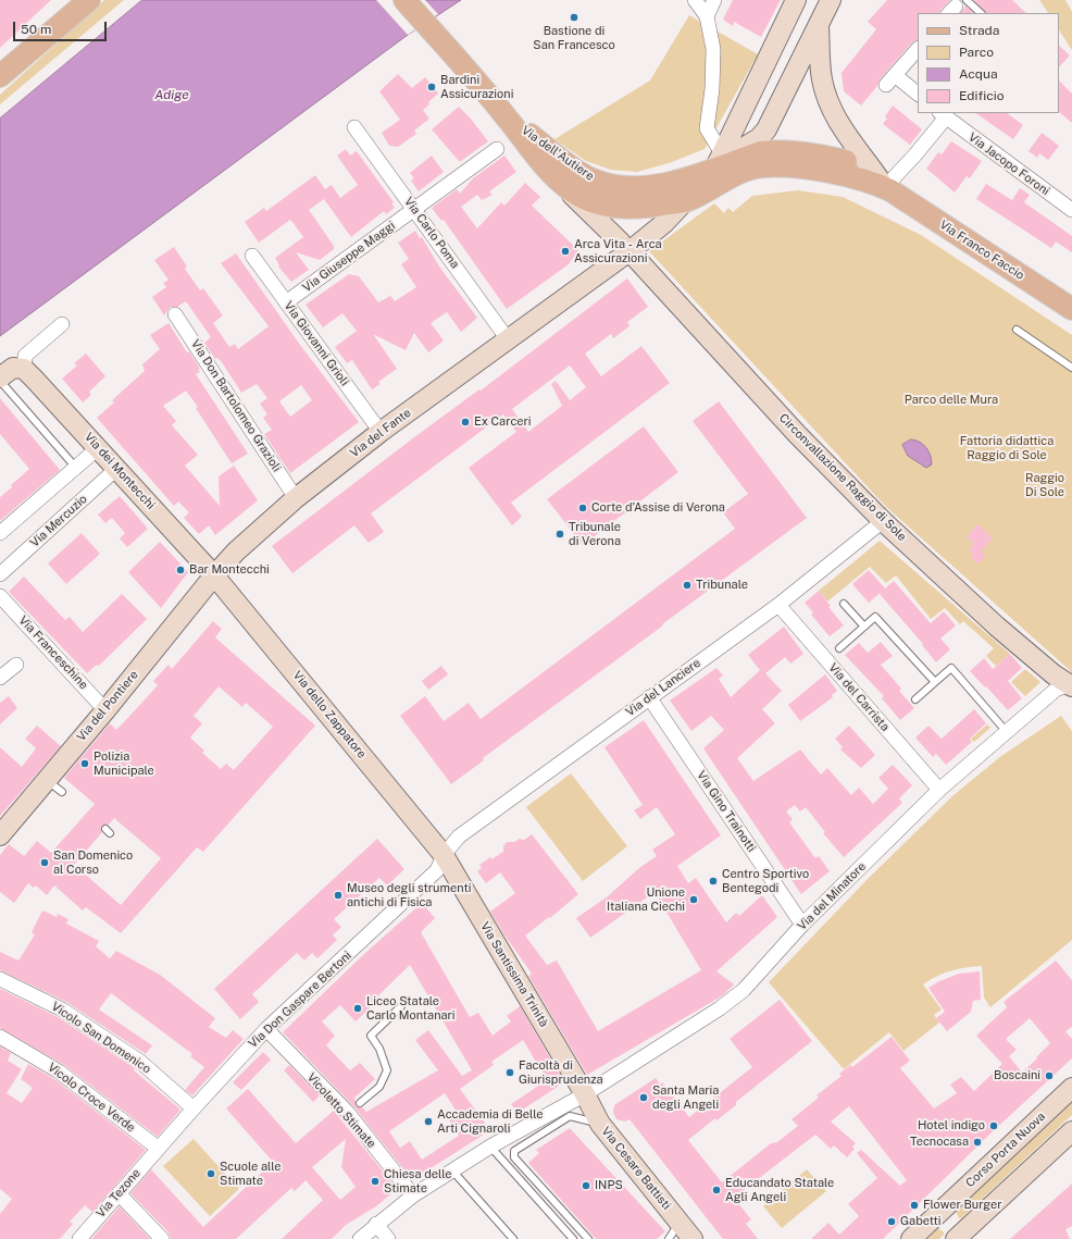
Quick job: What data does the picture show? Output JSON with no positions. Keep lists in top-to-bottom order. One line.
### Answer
{"streets":{"main road":["Via dell'Autiere","Via Franco Faccio"],"street":["Via Jacopo Foroni","Via Carlo Poma","Via Giuseppe Maggi","Via Giovanni Grioli","Via Don Bartolomeo Grazioli","Via del Fante","Via dei Montecchi","Circonvallazione Raggio di Sole","Via Mercuzio","Via Franceschine","Via del Lanciere","Via del Carrista","Via del Pontiere","Via dello Zappatore","Via Gino Trainotti","Via del Minatore","Via Santissima Trinità","Via Don Gaspare Bertoni","Vicolo San Domenico","Vicolo Croce Verde","Vicoletto Stimate","Corso Porta Nuova","Via Cesare Battisti","Via Tezone"]},"crossings":[["Via dell'Autiere","Via Franco Faccio"],["Via dell'Autiere","Via del Fante"],["Via dell'Autiere","Circonvallazione Raggio di Sole"],["Via Jacopo Foroni","Via Franco Faccio"],["Via Carlo Poma","Via Giuseppe Maggi"],["Via Carlo Poma","Via del Fante"],["Via Giuseppe Maggi","Via Giovanni Grioli"],["Via Giovanni Grioli","Via del Fante"],["Via Don Bartolomeo Grazioli","Via del Fante"],["Via del Fante","Via dei Montecchi"],["Via del Fante","Circonvallazione Raggio di Sole"],["Via del Fante","Via del Pontiere"],["Via del Fante","Via dello Zappatore"],["Via dei Montecchi","Via Mercuzio"],["Via dei Montecchi","Via del Pontiere"],["Via dei Montecchi","Via dello Zappatore"],["Circonvallazione Raggio di Sole","Via del Lanciere"],["Circonvallazione Raggio di Sole","Via del Minatore"],["Via Franceschine","Via del Pontiere"],["Via del Lanciere","Via del Carrista"],["Via del Lanciere","Via dello Zappatore"],["Via del Lanciere","Via Gino Trainotti"],["Via del Lanciere","Via Santissima Trinità"],["Via del Lanciere","Via Don Gaspare Bertoni"],["Via del Carrista","Via del Minatore"],["Via del Pontiere","Via dello Zappatore"],["Via dello Zappatore","Via Santissima Trinità"],["Via dello Zappatore","Via Don Gaspare Bertoni"],["Via Gino Trainotti","Via del Minatore"],["Via del Minatore","Via Santissima Trinità"],["Via del Minatore","Vicoletto Stimate"],["Via del Minatore","Via Cesare Battisti"],["Via Santissima Trinità","Via Don Gaspare Bertoni"],["Via Santissima Trinità","Via Cesare Battisti"],["Via Don Gaspare Bertoni","Vicolo San Domenico"],["Via Don Gaspare Bertoni","Vicolo Croce Verde"],["Via Don Gaspare Bertoni","Vicoletto Stimate"],["Via Don Gaspare Bertoni","Via Tezone"],["Vicolo Croce Verde","Via Tezone"]],"water":["Adige"],"parks":["Parco delle Mura","Fattoria didattica Raggio di Sole","Raggio Di Sole"],"places":["Bastione di San Francesco","Bardini Assicurazioni","Arca Vita - Arca Assicurazioni","Ex Carceri","Corte d’Assise di Verona","Tribunale di Verona","Bar Montecchi","Tribunale","Polizia Municipale","San Domenico al Corso","Centro Sportivo Bentegodi","Museo degli strumenti antichi di Fisica","Unione Italiana Ciechi","Liceo Statale Carlo Montanari","Facoltà di Giurisprudenza","Boscaini","Santa Maria degli Angeli","Accademia di Belle Arti Cignaroli","Hotel indigo","Tecnocasa","Scuole alle Stimate","Chiesa delle Stimate","INPS","Educandato Statale Agli Angeli","Flower Burger","Gabetti"],"legend":["Strada","Parco","Acqua","Edificio"],"scale_bar":"50 m"}
